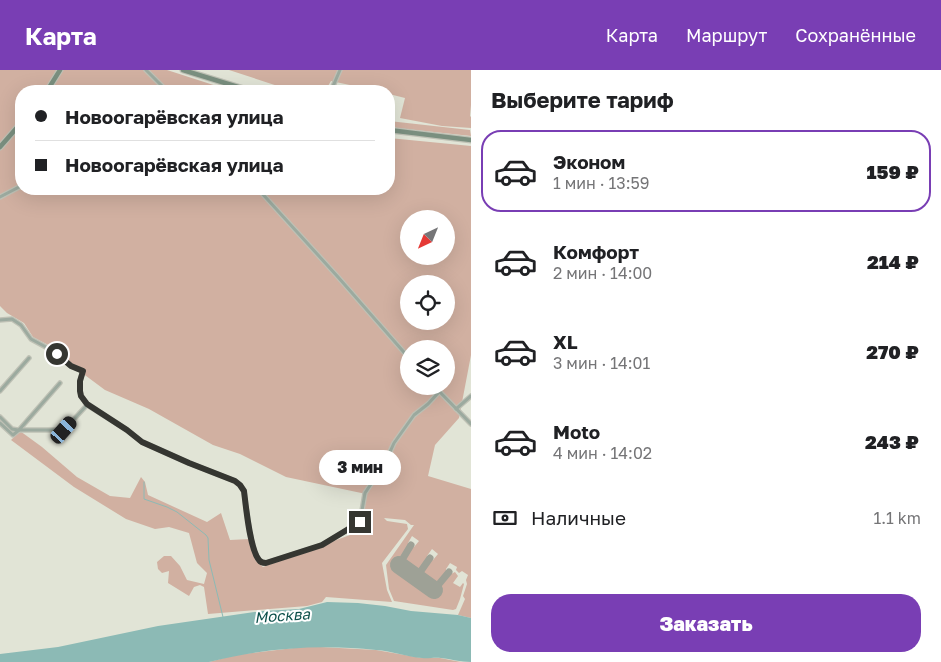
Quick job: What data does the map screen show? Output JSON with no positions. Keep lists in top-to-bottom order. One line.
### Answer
{"water":["Москва"],"north":"bottom left","page":{"header":"Карта","nav":["Карта","Маршрут","Сохранённые"],"heading":"Выберите тариф","banner":["Новоогарёвская улица","Новоогарёвская улица"],"list":[{"name":"Эконом","note":"1 мин · 13:59","value":"159 ₽"},{"name":"Комфорт","note":"2 мин · 14:00","value":"214 ₽"},{"name":"XL","note":"3 мин · 14:01","value":"270 ₽"},{"name":"Moto","note":"4 мин · 14:02","value":"243 ₽"}],"bubble":"3 мин","pay":["Наличные","1.1 km"],"buttons":"Заказать"}}
